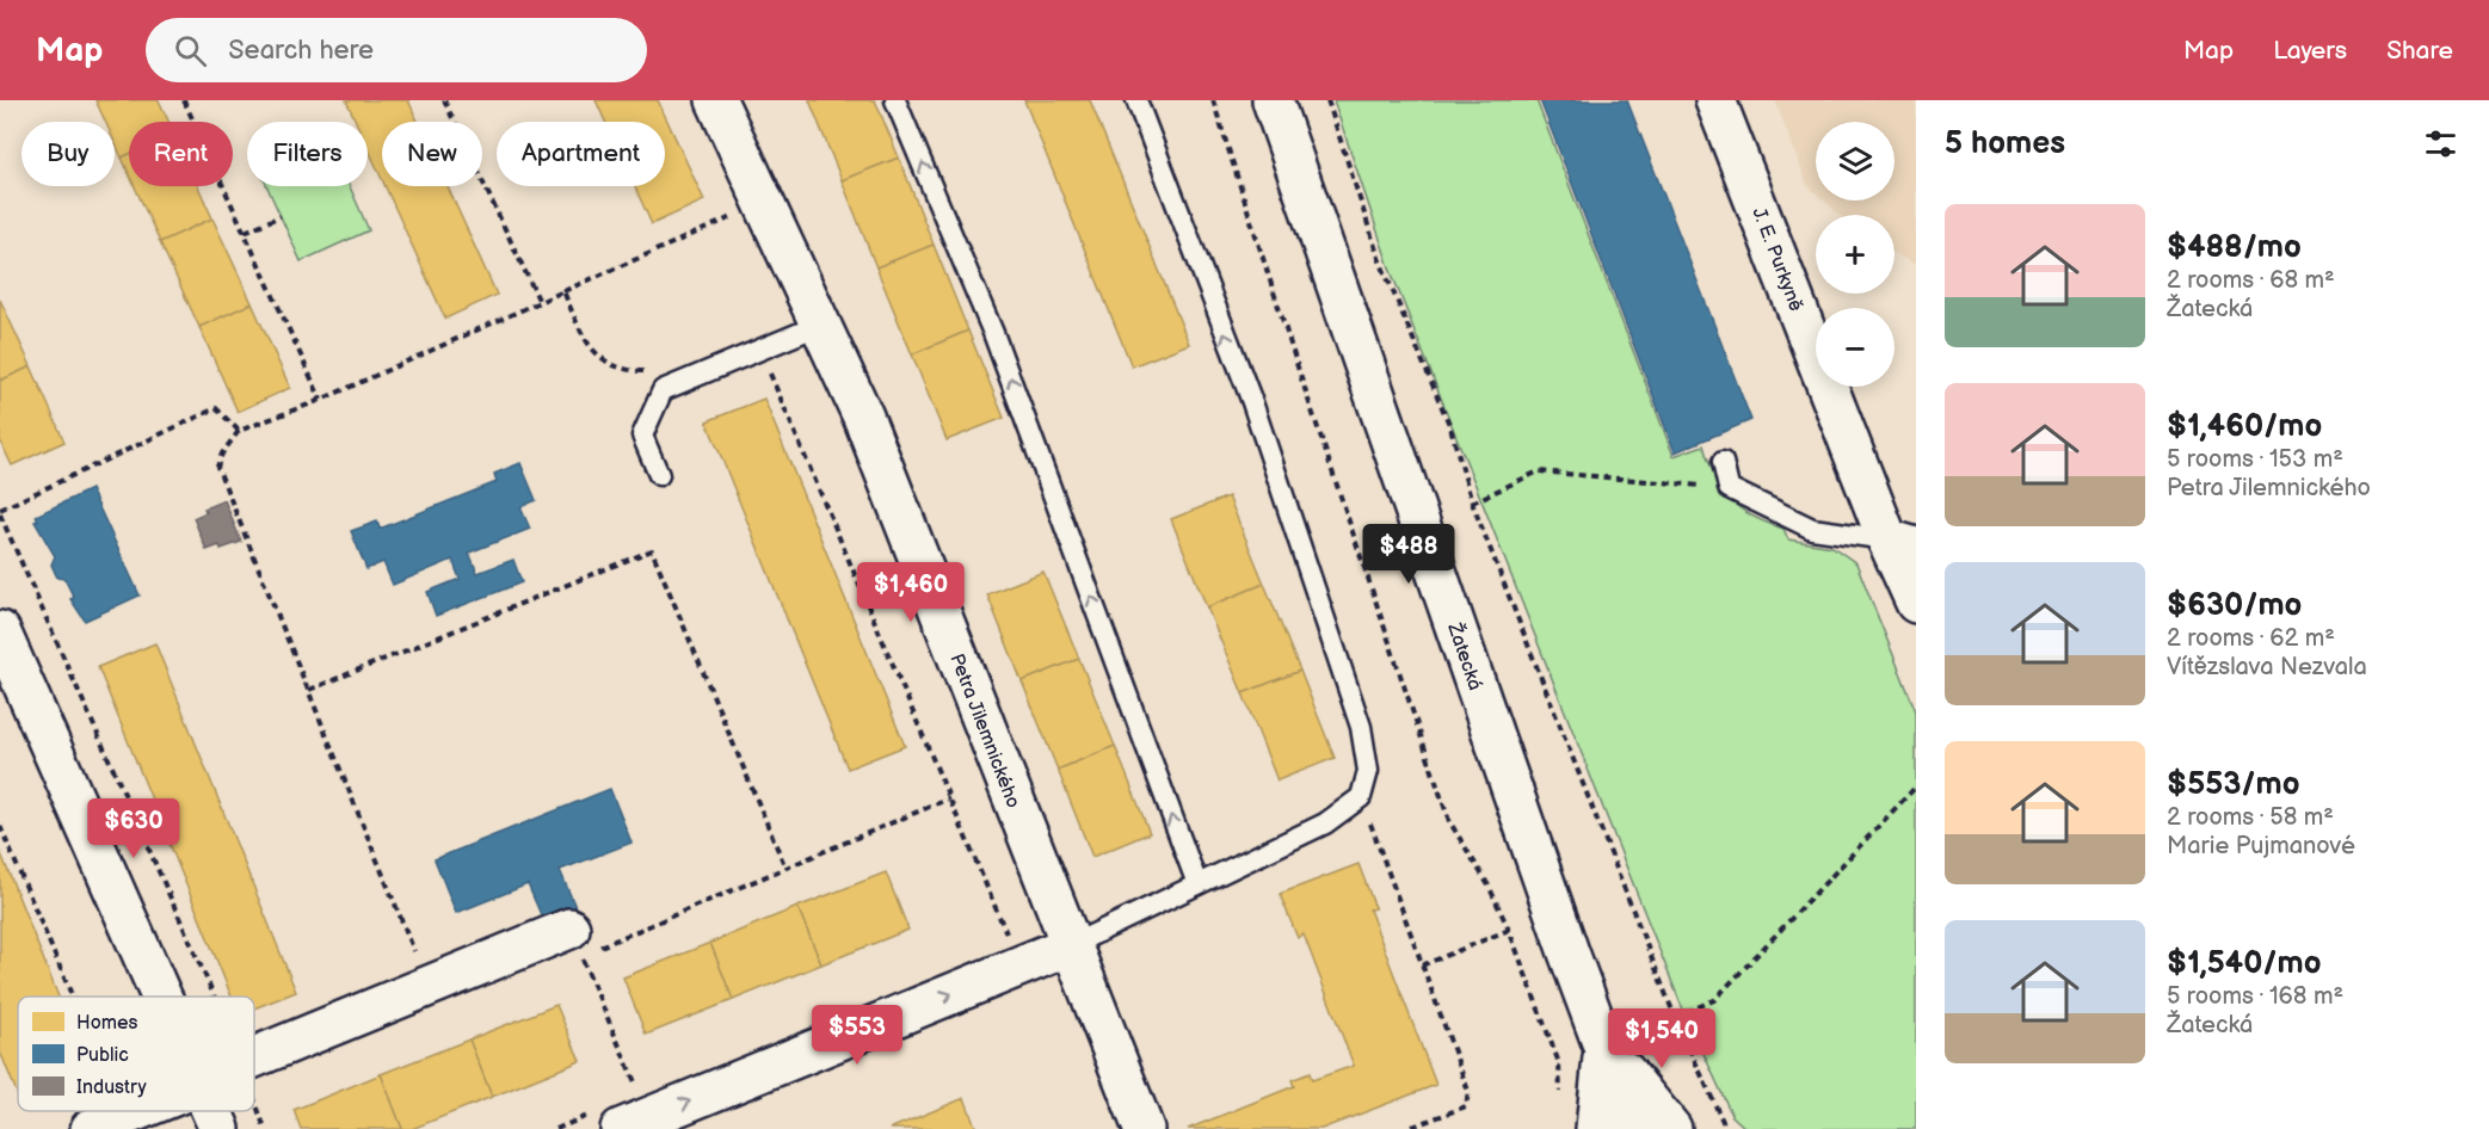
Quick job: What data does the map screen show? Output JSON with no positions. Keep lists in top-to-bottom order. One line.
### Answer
{"streets":{"street":["J. E. Purkyně","Žatecká","Petra Jilemnického"]},"legend":["Homes","Public","Industry"],"page":{"header":"Map","search":"Search here","nav":["Map","Layers","Share"],"heading":"5 homes","map_buttons":["+","−"],"chip":["Buy","Rent","Filters","New","Apartment"],"list":[{"name":"$488/mo","note":"2 rooms · 68 m² · Žatecká"},{"name":"$1,460/mo","note":"5 rooms · 153 m² · Petra Jilemnického"},{"name":"$630/mo","note":"2 rooms · 62 m² · Vítězslava Nezvala"},{"name":"$553/mo","note":"2 rooms · 58 m² · Marie Pujmanové"},{"name":"$1,540/mo","note":"5 rooms · 168 m² · Žatecká"}],"price":["$488","$1,460","$630","$553","$1,540"]}}
